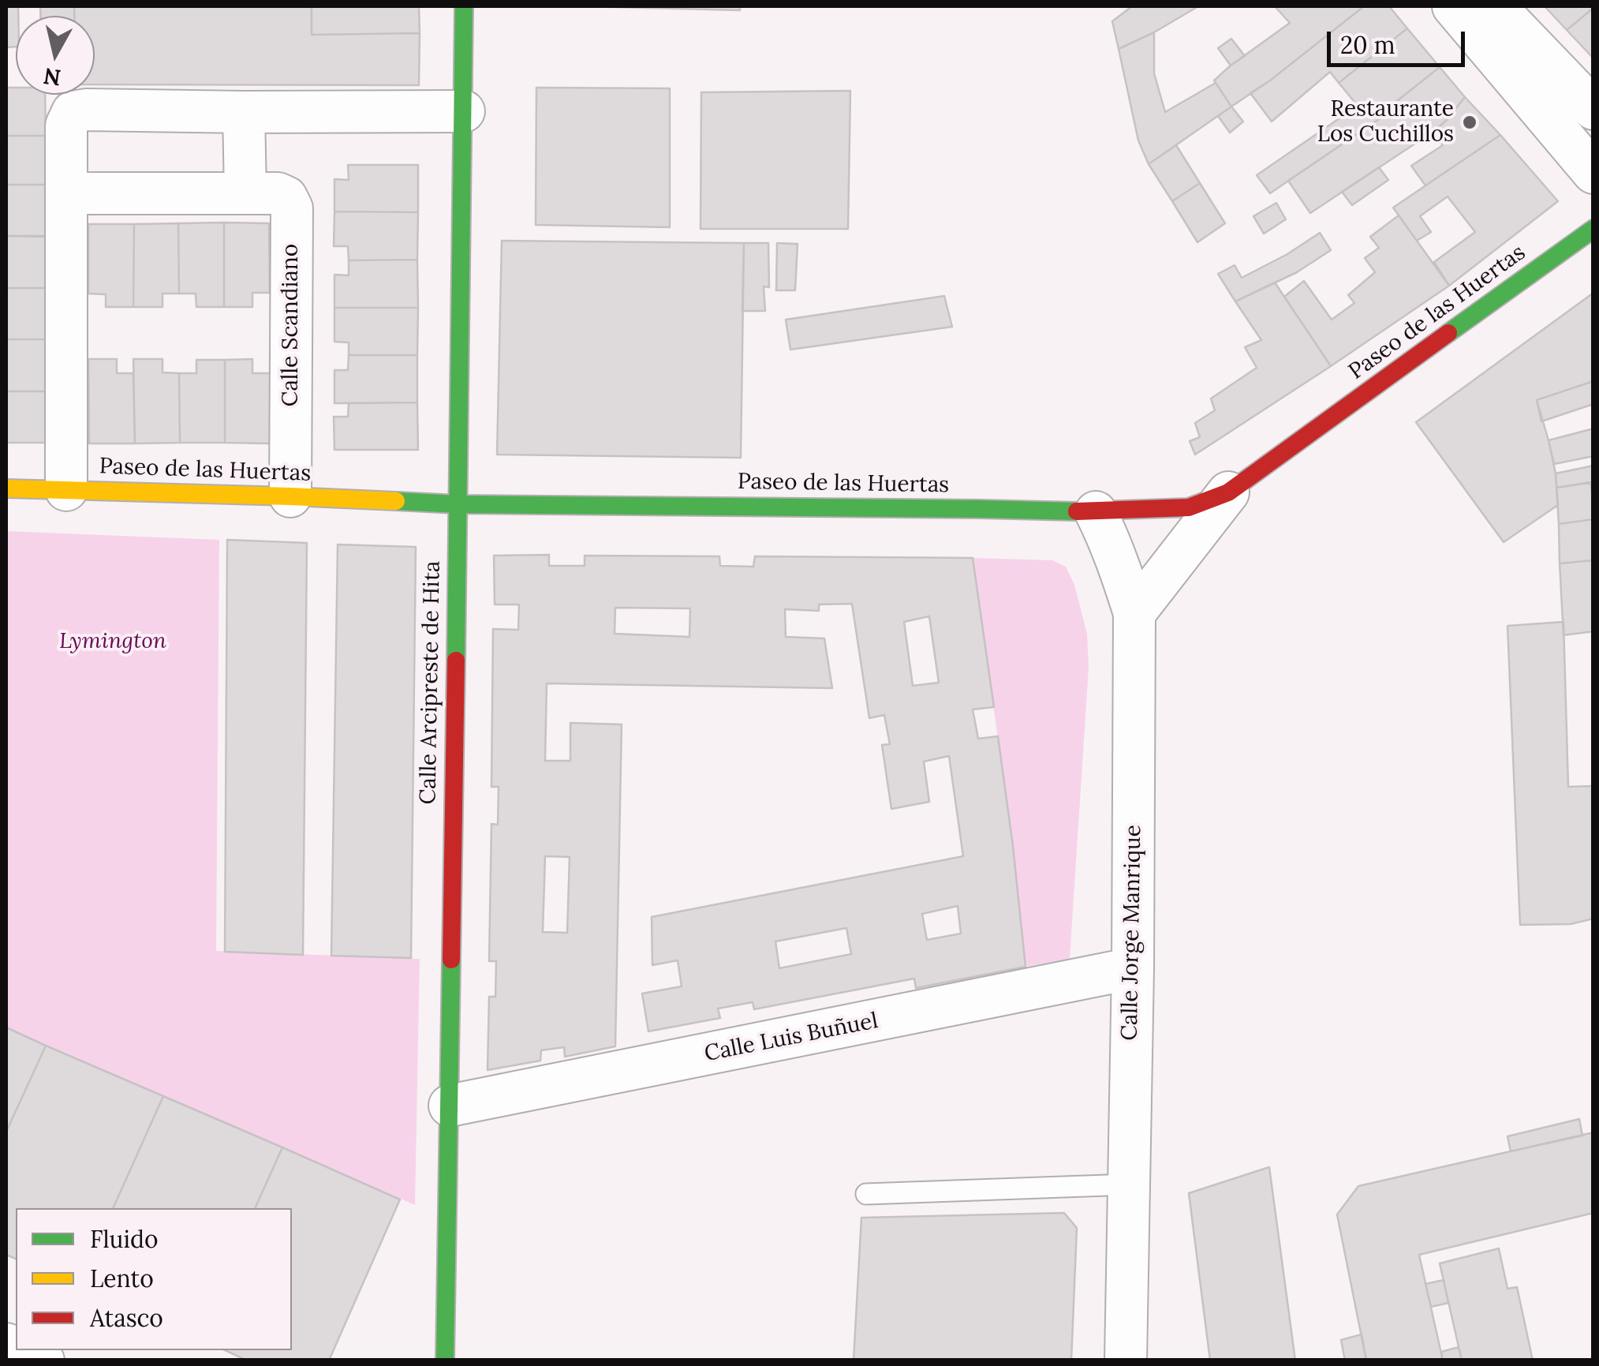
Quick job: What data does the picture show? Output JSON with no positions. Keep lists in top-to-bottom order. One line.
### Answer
{"streets":{"street":["Paseo de las Huertas","Calle Scandiano","Calle Arcipreste de Hita","Calle Jorge Manrique","Calle Luis Buñuel"]},"crossings":[["Paseo de las Huertas","Calle Scandiano"],["Paseo de las Huertas","Calle Arcipreste de Hita"],["Paseo de las Huertas","Calle Jorge Manrique"],["Calle Arcipreste de Hita","Calle Luis Buñuel"],["Calle Jorge Manrique","Calle Luis Buñuel"]],"parks":["Lymington"],"places":["Restaurante Los Cuchillos"],"legend":["Fluido","Lento","Atasco"],"scale_bar":"20 m","north":"bottom"}
